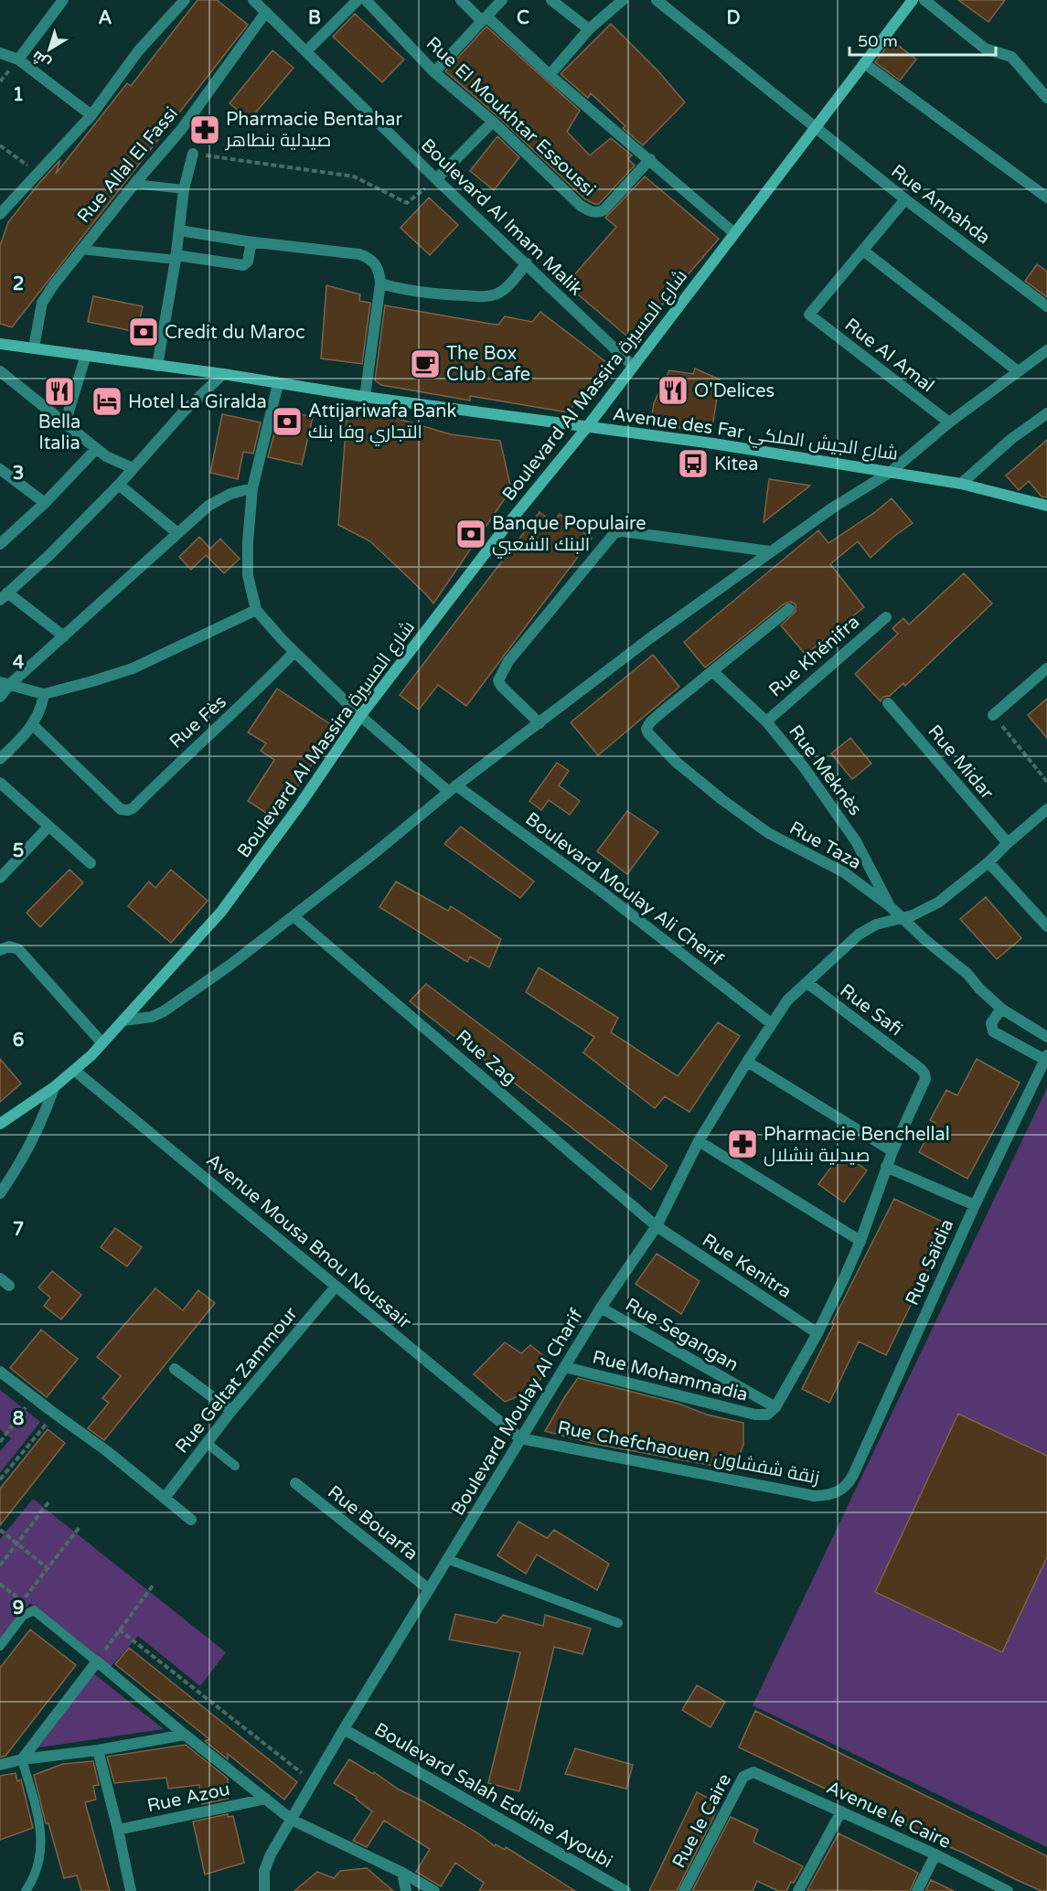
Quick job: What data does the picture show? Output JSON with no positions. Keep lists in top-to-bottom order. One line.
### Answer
{"streets":{"main road":["Boulevard Al Massira شارع المسيرة","Avenue des Far شارع الجيش الملكي"],"street":["Rue El Moukhtar Essoussi","Rue Allal El Fassi","Rue Annahda","Boulevard Al Imam Malik","Rue Al Amal","Rue Khénifra","Rue Fès","Rue Midar","Rue Meknès","Rue Taza","Boulevard Moulay Ali Cherif","Rue Safi","Rue Zag","Avenue Mousa Bnou Noussair","Rue Saïdia","Rue Kenitra","Rue Segangan","Rue Mohammadia","Rue Geltat Zammour","Boulevard Moulay Al Charif","Rue Chefchaouen زنقة شفشاون","Rue Bouarfa","Boulevard Salah Eddine Ayoubi","Rue Azou","Avenue le Caire","Rue le Caire"]},"crossings":[["Rue Allal El Fassi","Boulevard Al Imam Malik"],["Rue Allal El Fassi","Avenue des Far شارع الجيش الملكي"],["Rue Annahda","Boulevard Al Massira شارع المسيرة"],["Boulevard Al Imam Malik","Boulevard Al Massira شارع المسيرة"],["Boulevard Al Massira شارع المسيرة","Avenue des Far شارع الجيش الملكي"],["Boulevard Al Massira شارع المسيرة","Boulevard Moulay Ali Cherif"],["Boulevard Al Massira شارع المسيرة","Avenue Mousa Bnou Noussair"],["Rue Khénifra","Rue Meknès"],["Rue Fès","Boulevard Moulay Ali Cherif"],["Rue Midar","Boulevard Moulay Al Charif"],["Rue Meknès","Rue Taza"],["Rue Taza","Boulevard Moulay Al Charif"],["Boulevard Moulay Ali Cherif","Boulevard Moulay Al Charif"],["Rue Safi","Boulevard Moulay Al Charif"],["Rue Zag","Rue Kenitra"],["Rue Zag","Boulevard Moulay Al Charif"],["Avenue Mousa Bnou Noussair","Rue Geltat Zammour"],["Avenue Mousa Bnou Noussair","Boulevard Moulay Al Charif"],["Avenue Mousa Bnou Noussair","Rue Chefchaouen زنقة شفشاون"],["Rue Saïdia","Rue Chefchaouen زنقة شفشاون"],["Rue Kenitra","Boulevard Moulay Al Charif"],["Rue Segangan","Rue Mohammadia"],["Rue Segangan","Boulevard Moulay Al Charif"],["Rue Mohammadia","Boulevard Moulay Al Charif"],["Boulevard Moulay Al Charif","Rue Chefchaouen زنقة شفشاون"],["Boulevard Moulay Al Charif","Rue Bouarfa"],["Boulevard Moulay Al Charif","Boulevard Salah Eddine Ayoubi"],["Avenue le Caire","Rue le Caire"]],"places":{"pharmacy":["Pharmacie Bentahar صيدلية بنطاهر","Pharmacie Benchellal صيدلية بنشلال"],"bank":["Credit du Maroc","Attijariwafa Bank التجاري وفا بنك","Banque Populaire البنك الشعبي"],"cafe":["The Box Club Cafe"],"restaurant":["O'Delices","Bella Italia"],"hotel":["Hotel La Giralda"],"bus stop":["Kitea"]},"scale_bar":"50 m","north":"bottom left","grid":{"columns":["A","B","C","D"],"rows":["1","2","3","4","5","6","7","8","9"]}}
